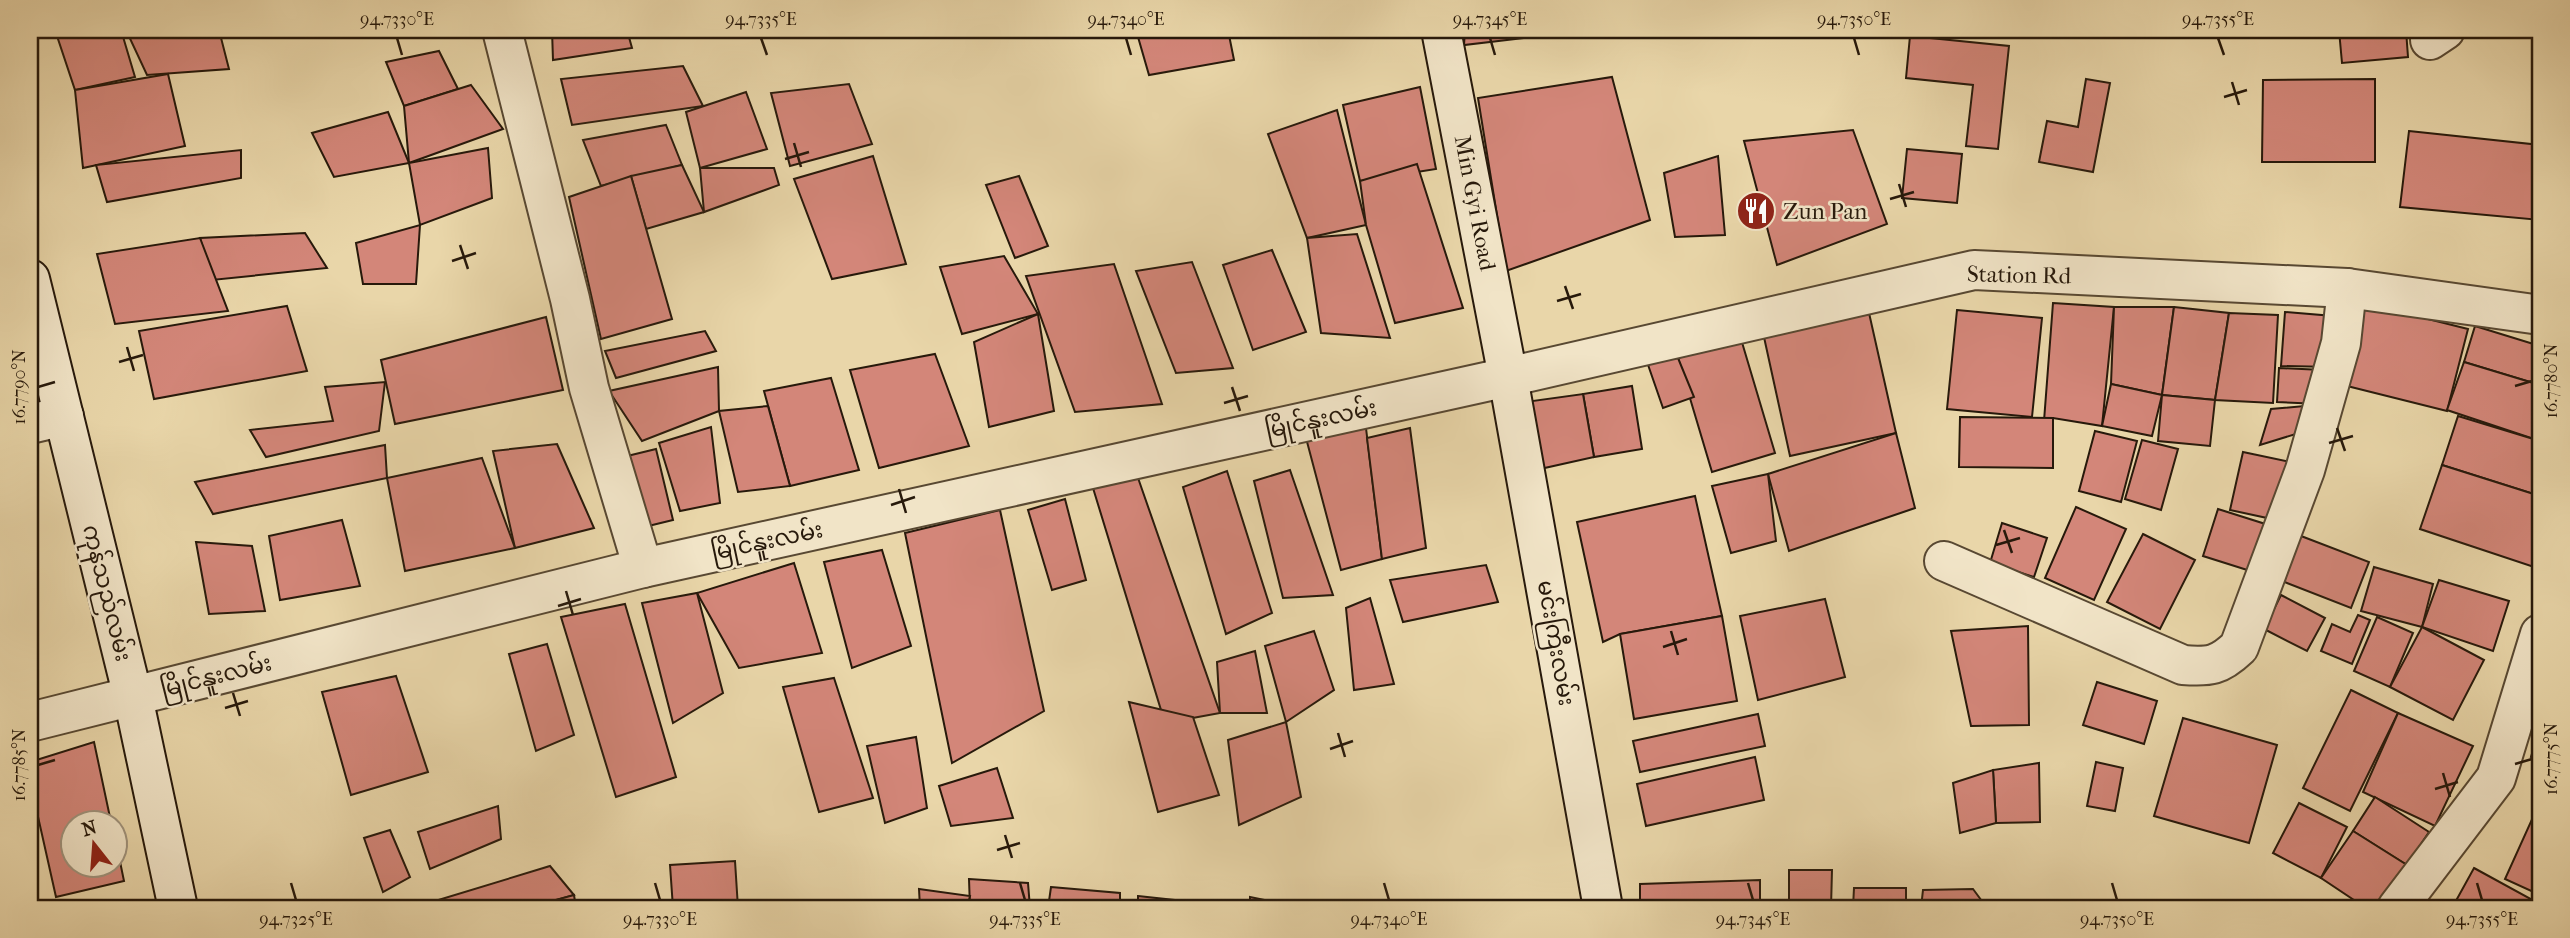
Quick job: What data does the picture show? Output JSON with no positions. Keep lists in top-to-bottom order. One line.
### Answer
{"streets":{"street":["Min Gyi Road","Station Rd","မြိုင်နူးလမ်း","ကုန်သည်လမ်း","မင်းကြီးလမ်း"]},"crossings":[["Min Gyi Road","Station Rd"],["Min Gyi Road","မြိုင်နူးလမ်း"],["Min Gyi Road","မင်းကြီးလမ်း"],["Station Rd","မြိုင်နူးလမ်း"],["Station Rd","မင်းကြီးလမ်း"],["မြိုင်နူးလမ်း","ကုန်သည်လမ်း"],["မြိုင်နူးလမ်း","မင်းကြီးလမ်း"]],"places":{"restaurant":["Zun Pan"]},"north":"top","coordinates":["94.7330°E","94.7335°E","94.7340°E","94.7345°E","94.7350°E","94.7355°E","16.7780°N","16.7790°N","16.7775°N","16.7785°N","94.7325°E"]}
